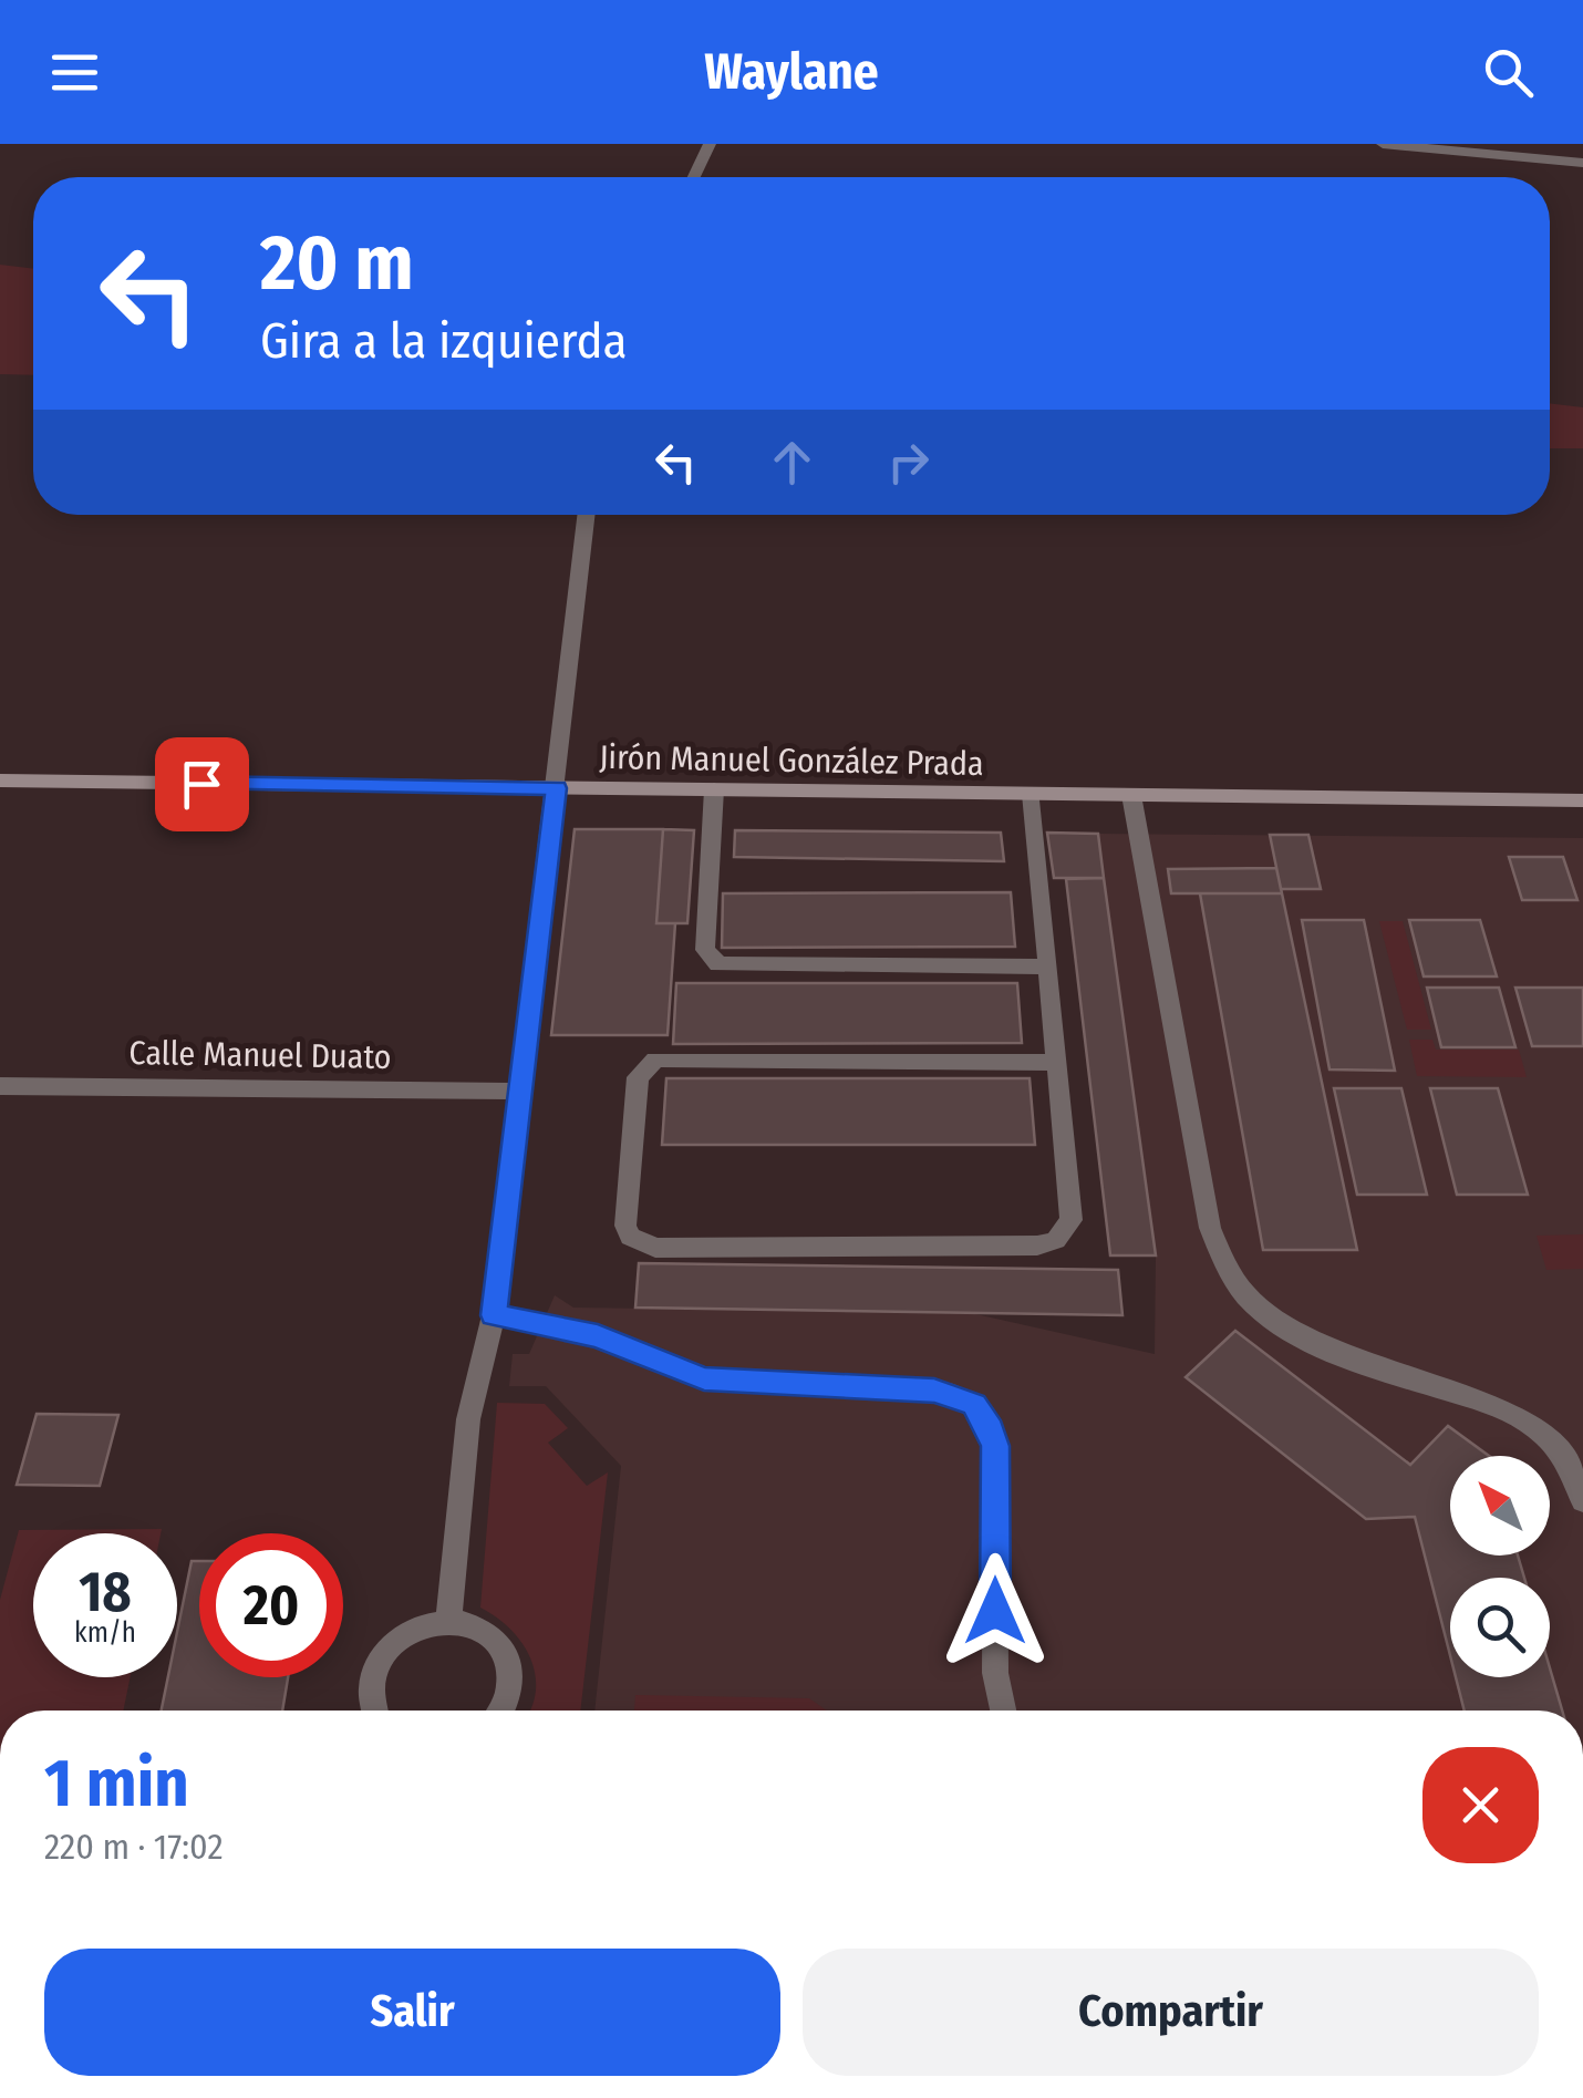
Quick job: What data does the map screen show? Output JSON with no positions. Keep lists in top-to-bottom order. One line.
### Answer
{"streets":{"street":["Jirón Manuel González Prada","Calle Manuel Duato"]},"north":"top left","page":{"header":"Waylane","turn":["20 m","Gira a la izquierda"],"speed":"18 km/h","limit":"20","heading":["1 min","220 m · 17:02"],"buttons":["Salir","Compartir"]}}
